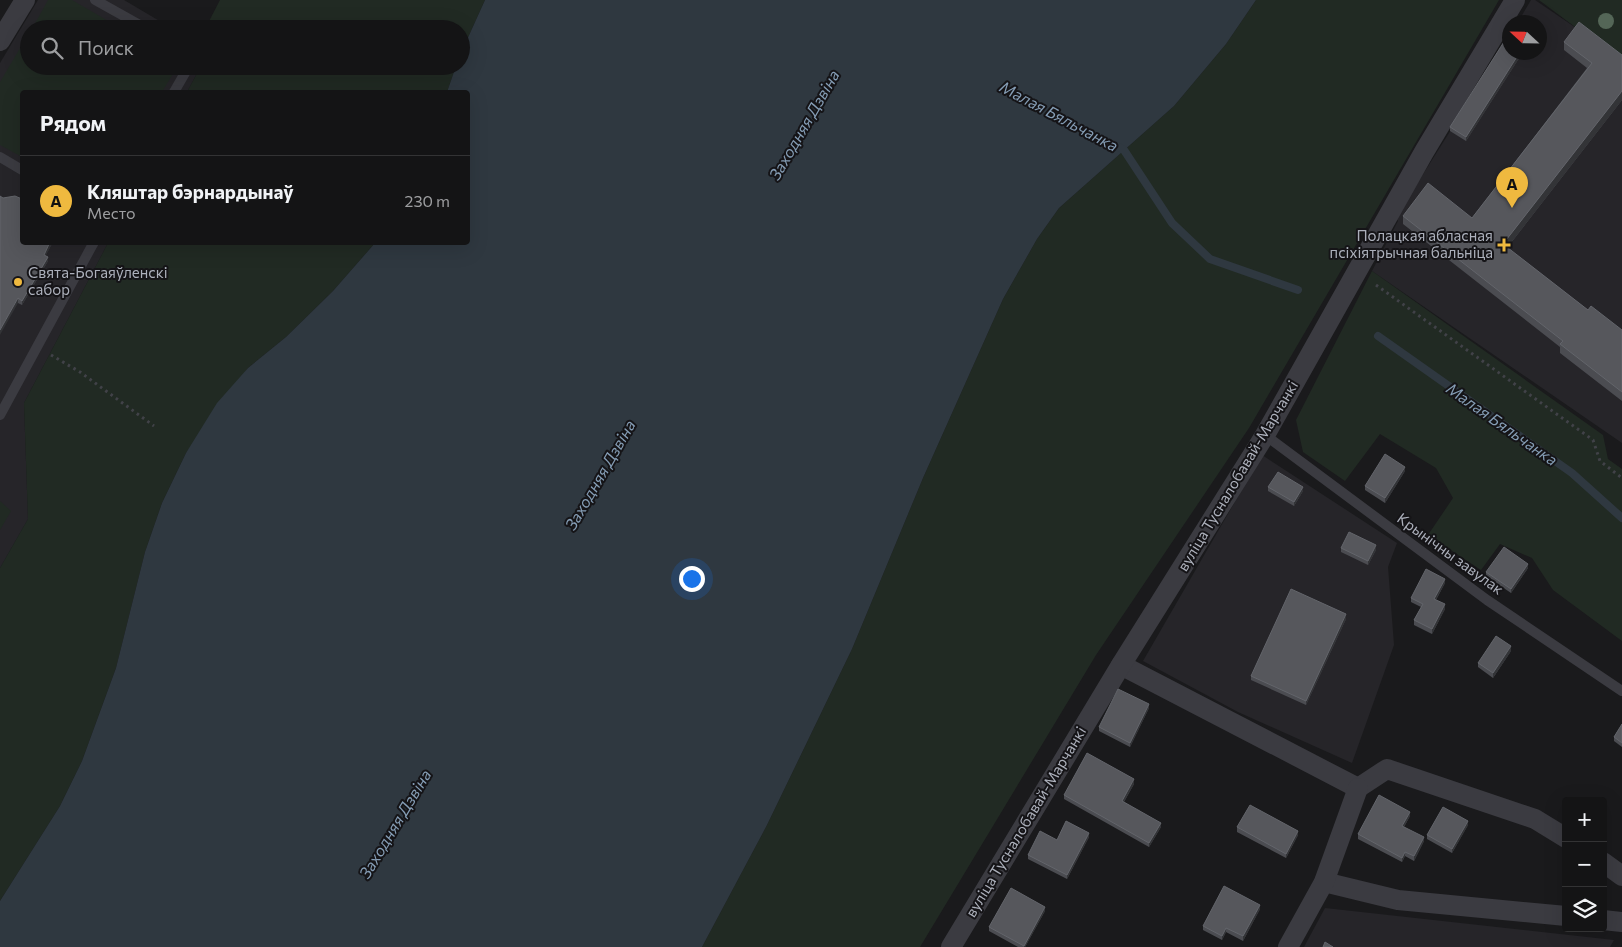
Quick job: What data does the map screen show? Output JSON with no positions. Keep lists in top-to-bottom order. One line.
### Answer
{"streets":{"street":["вуліца Тусналобавай-Марчанкі"],"lane":["Крынічны завулак"]},"crossings":[["вуліца Тусналобавай-Марчанкі","Крынічны завулак"]],"water":["Малая Бяльчанка","Заходняя Дзвіна"],"places":{"health":["Полацкая абласная псіхіятрычная бальніца"],"other":["Свята-Богаяўленскі сабор"]},"north":"left","page":{"search":"Поиск","heading":"Рядом","list":[{"mark":"A","name":"Кляштар бэрнардынаў","note":"Место","value":"230 m"}],"pins":"A","map_buttons":["+","−"]}}
